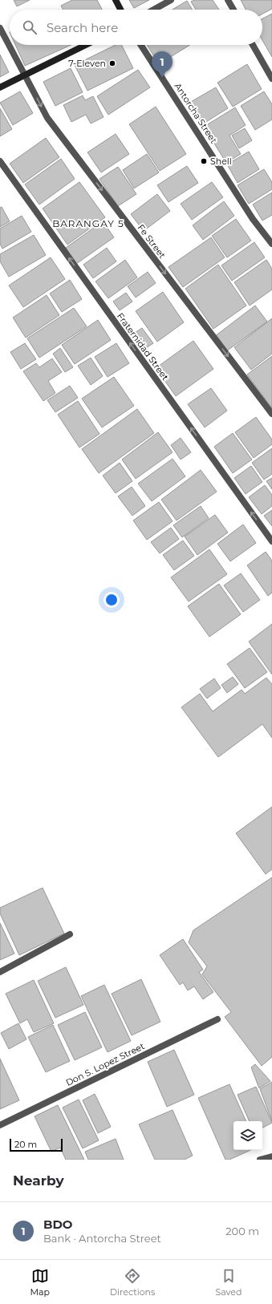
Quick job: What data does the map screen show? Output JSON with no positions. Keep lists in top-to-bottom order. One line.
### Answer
{"streets":{"street":["Antorcha Street","Fe Street","Fraternidad Street","Don S. Lopez Street"]},"one_way":["Fe Street","Fraternidad Street"],"districts":["BARANGAY 5"],"places":["7-Eleven","Shell"],"scale_bar":"20 m","page":{"search":"Search here","pins":"1","scale":"20 m","heading":"Nearby","list":[{"mark":"1","name":"BDO","note":"Bank · Antorcha Street","value":"200 m"}],"nav":["Map","Directions","Saved"]}}
